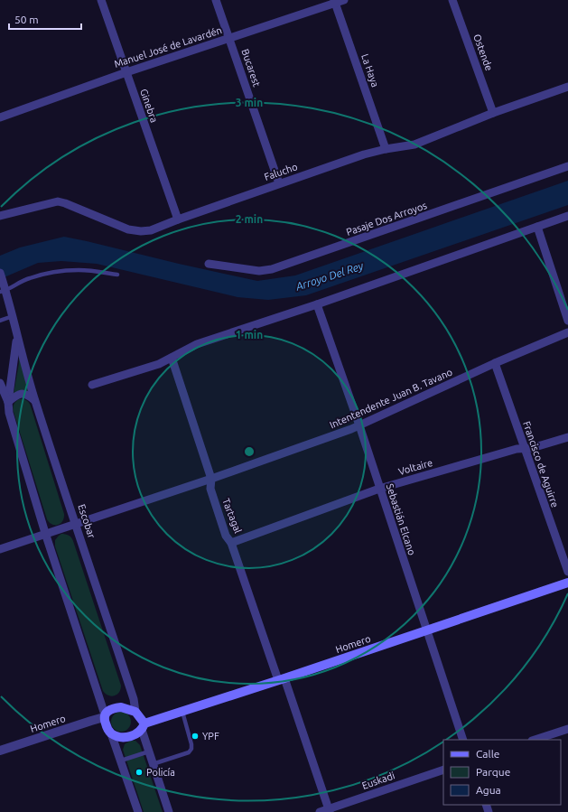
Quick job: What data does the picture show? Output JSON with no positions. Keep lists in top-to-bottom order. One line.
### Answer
{"streets":{"main road":["Homero"],"street":["Manuel José de Lavardén","Ostende","Bucarest","La Haya","Ginebra","Falucho","Pasaje Dos Arroyos","Intentendente Juan B. Tavano","Francisco de Aguirre","Voltaire","Tartagal","Sebastián Elcano","Escobar","Euskadi"]},"crossings":[["Manuel José de Lavardén","Bucarest"],["Manuel José de Lavardén","La Haya"],["Manuel José de Lavardén","Ginebra"],["Ostende","Falucho"],["Bucarest","Falucho"],["La Haya","Falucho"],["Ginebra","Falucho"],["Intentendente Juan B. Tavano","Francisco de Aguirre"],["Intentendente Juan B. Tavano","Tartagal"],["Intentendente Juan B. Tavano","Sebastián Elcano"],["Intentendente Juan B. Tavano","Escobar"],["Francisco de Aguirre","Voltaire"],["Voltaire","Tartagal"],["Voltaire","Sebastián Elcano"],["Tartagal","Homero"],["Tartagal","Euskadi"],["Sebastián Elcano","Homero"],["Escobar","Homero"]],"water":["Arroyo Del Rey"],"places":["YPF","Policía"],"legend":["Calle","Parque","Agua"],"scale_bar":"50 m","rings":["3 min","2 min","1 min"]}
